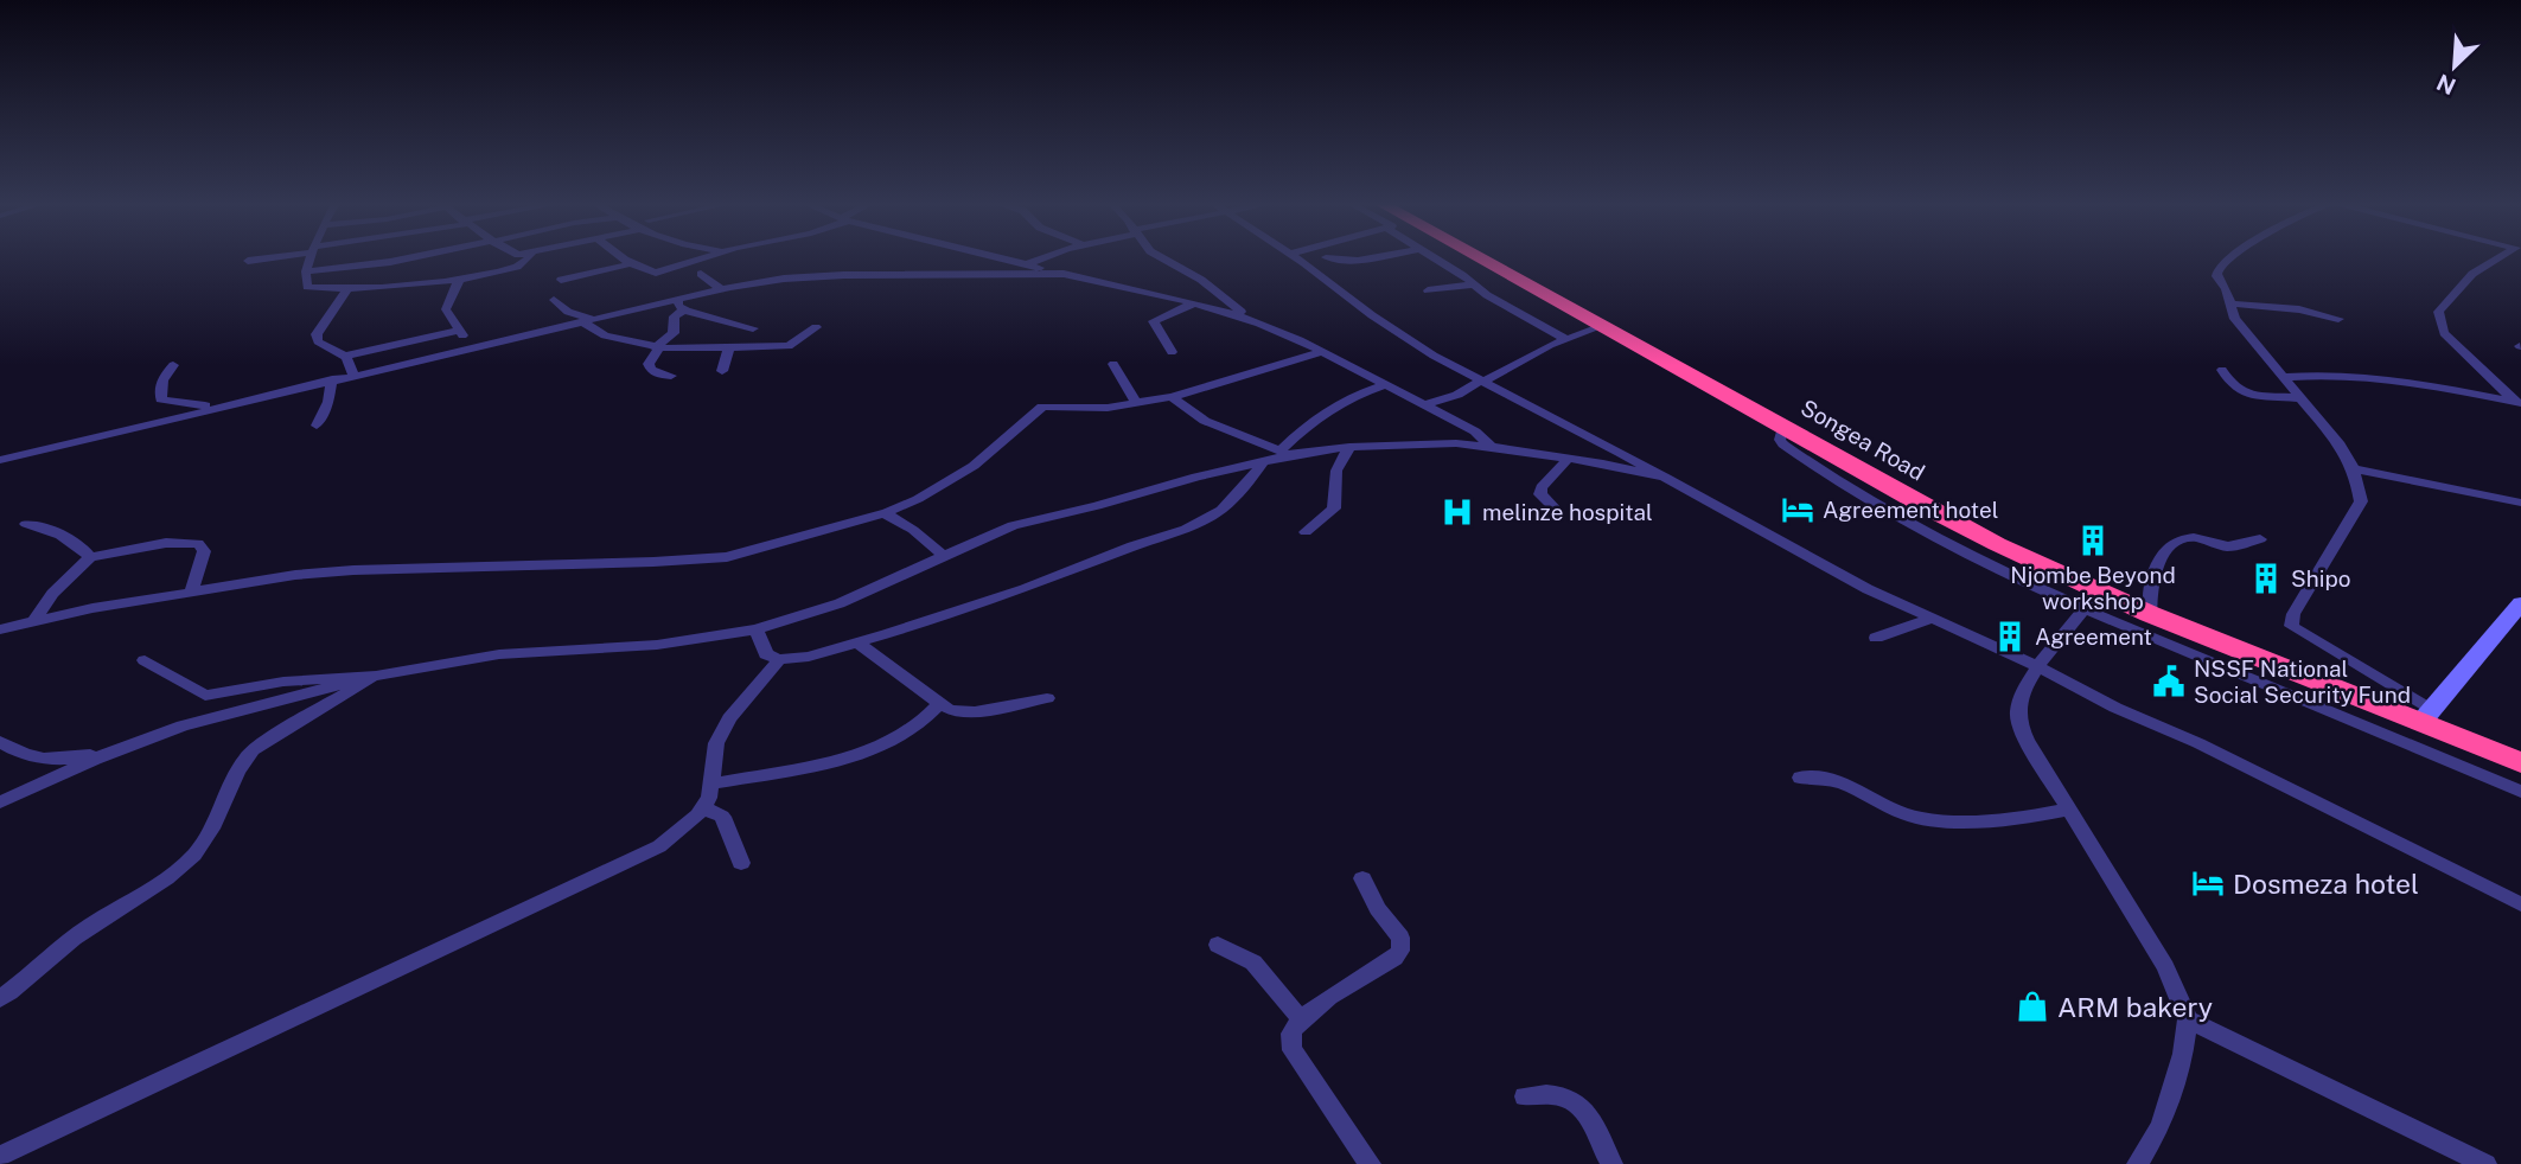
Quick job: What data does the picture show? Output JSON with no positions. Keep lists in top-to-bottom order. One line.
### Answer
{"streets":{"highway":["Songea Road"]},"places":{"hotel":["Agreement hotel","Dosmeza hotel"],"hospital":["melinze hospital"],"building":["Njombe Beyond workshop","Shipo","Agreement"],"public building":["NSSF National Social Security Fund"],"shop":["ARM bakery"]},"north":"bottom left"}
